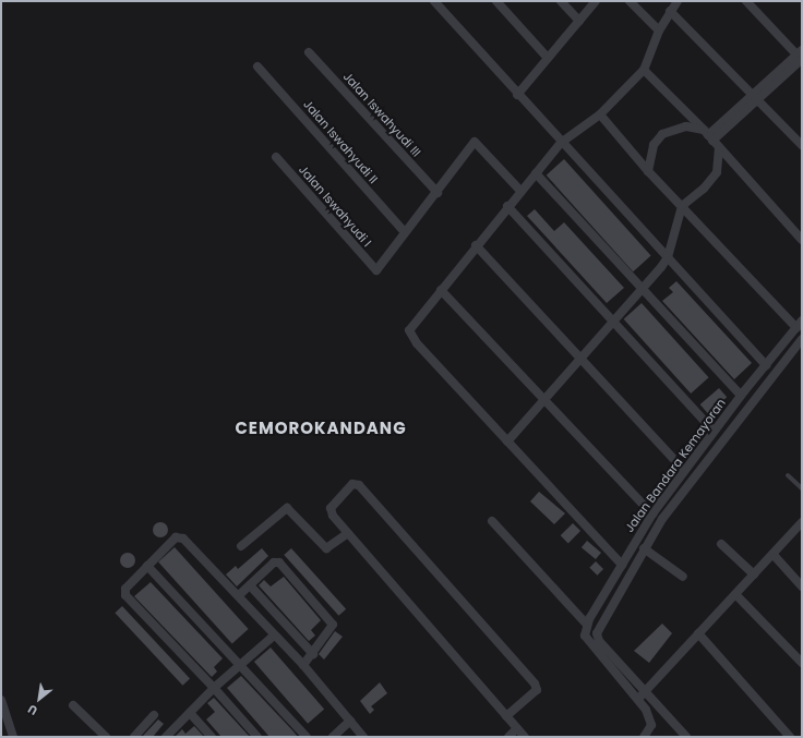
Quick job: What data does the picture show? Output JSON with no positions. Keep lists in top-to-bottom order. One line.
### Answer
{"streets":{"street":["Jalan Iswahyudi III","Jalan Iswahyudi II","Jalan Iswahyudi I","Jalan Bandara Kemayoran"]},"crossings":[["Jalan Iswahyudi II","Jalan Iswahyudi I"]],"districts":["CEMOROKANDANG"],"north":"bottom left"}
